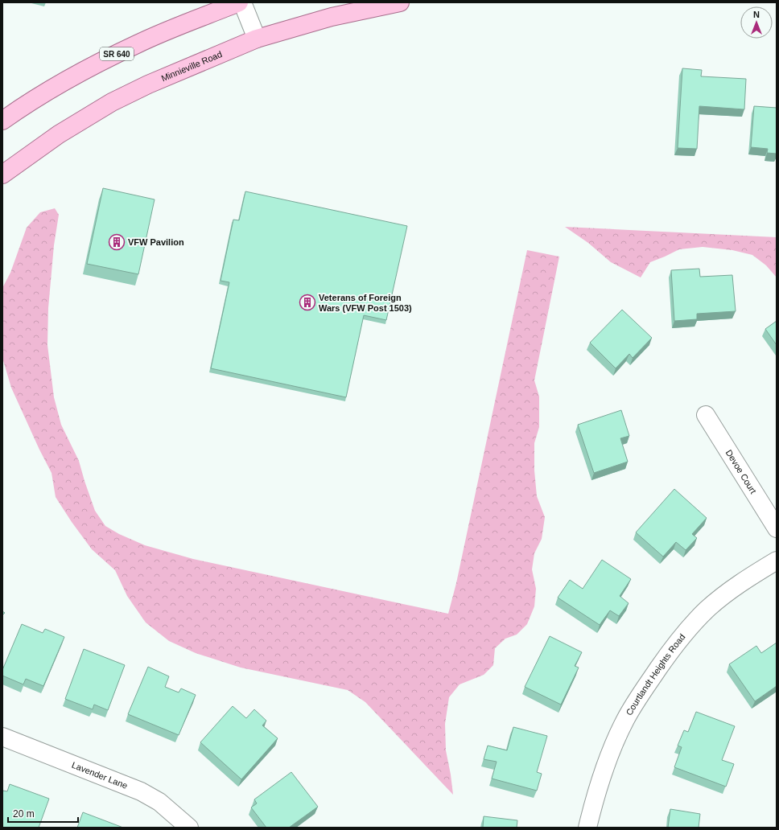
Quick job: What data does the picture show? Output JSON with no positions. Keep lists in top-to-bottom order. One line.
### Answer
{"streets":{"main road":["SR 640","Minnieville Road"],"street":["Devoe Court","Courtlandt Heights Road","Lavender Lane"]},"places":{"building":["VFW Pavilion","Veterans of Foreign Wars (VFW Post 1503)"]},"scale_bar":"20 m","north":"top"}
